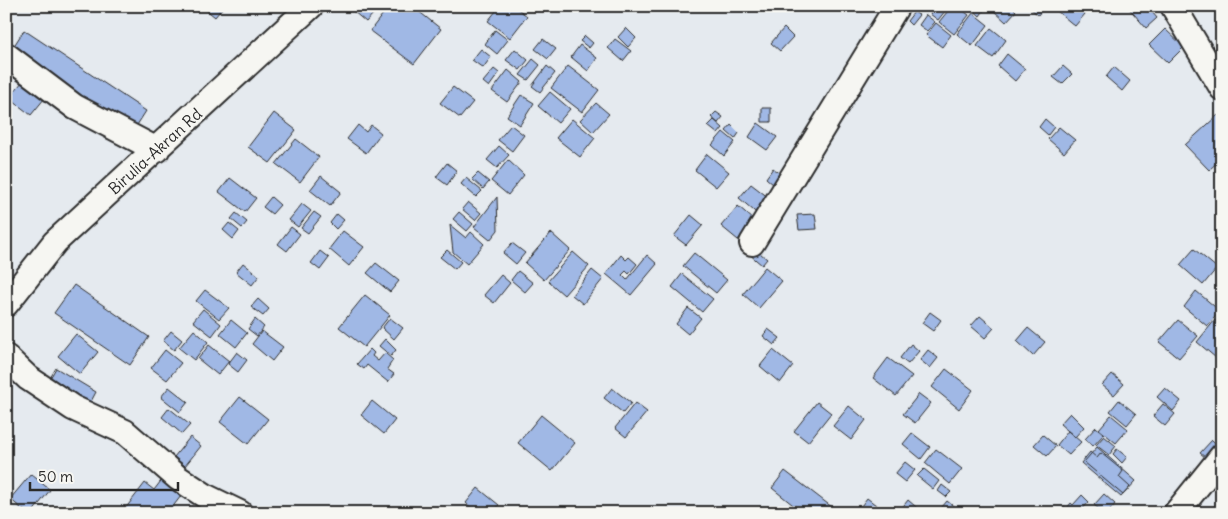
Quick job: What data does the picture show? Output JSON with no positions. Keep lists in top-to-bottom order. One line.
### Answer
{"streets":{"street":["Birulia-Akran Rd"]},"scale_bar":"50 m"}
